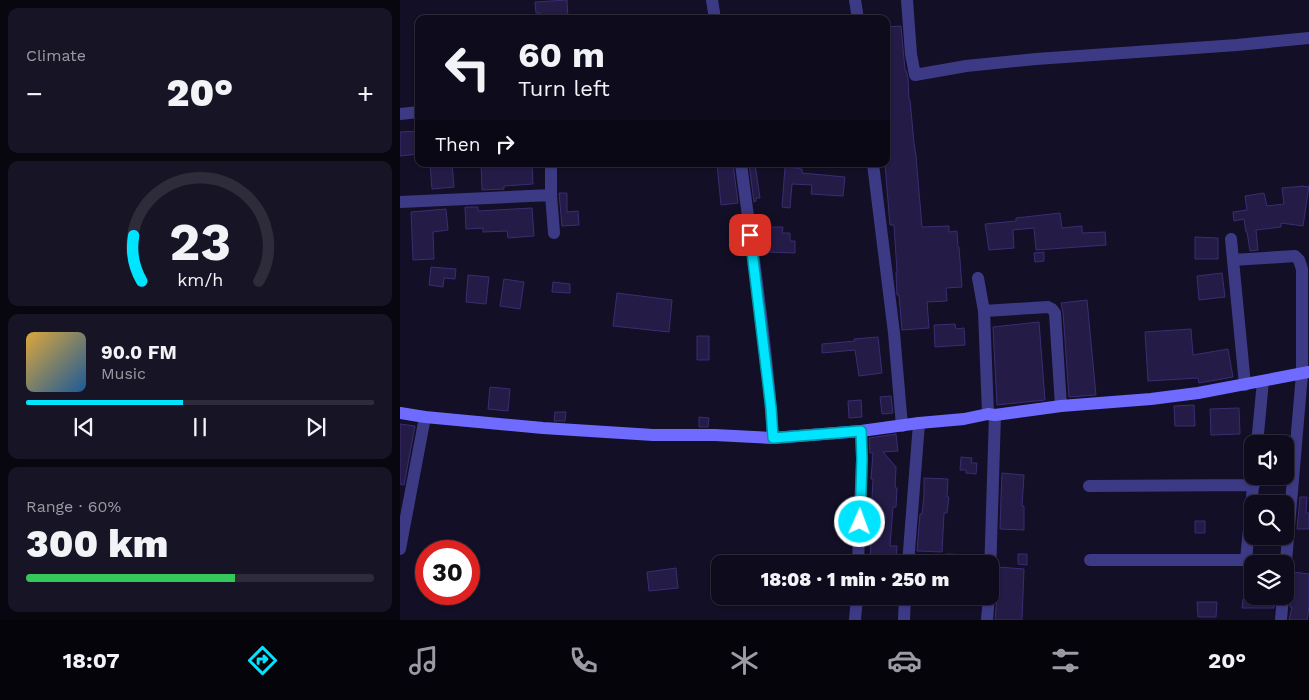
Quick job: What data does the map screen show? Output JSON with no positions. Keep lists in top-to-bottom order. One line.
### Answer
{"page":{"tile":["Climate",["Range · 60%","300 km"]],"turn":["60 m","Turn left"],"heat":["−","20°","+"],"then":"Then","song":["90.0 FM","Music"],"limit":"30","trip":"18:08 · 1 min · 250 m","tabs":["18:07","20°"],"gauge":["23","km/h"]}}
